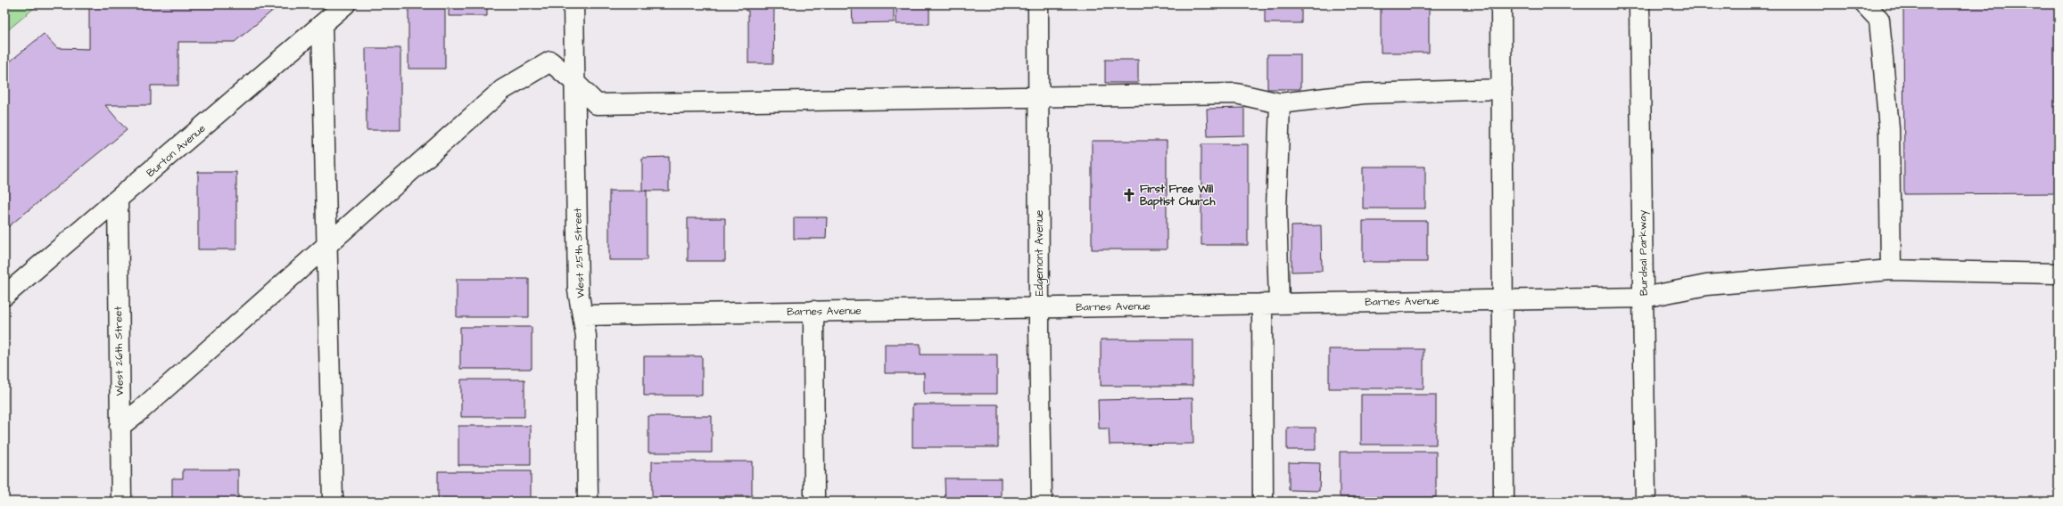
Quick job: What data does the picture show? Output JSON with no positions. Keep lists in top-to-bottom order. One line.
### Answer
{"streets":{"street":["Burton Avenue","West 25th Street","Edgemont Avenue","Burdsal Parkway","Barnes Avenue","West 26th Street"]},"crossings":[["Burton Avenue","West 26th Street"],["West 25th Street","Barnes Avenue"],["Edgemont Avenue","Barnes Avenue"],["Burdsal Parkway","Barnes Avenue"]],"places":{"church":["First Free Will Baptist Church"]}}
